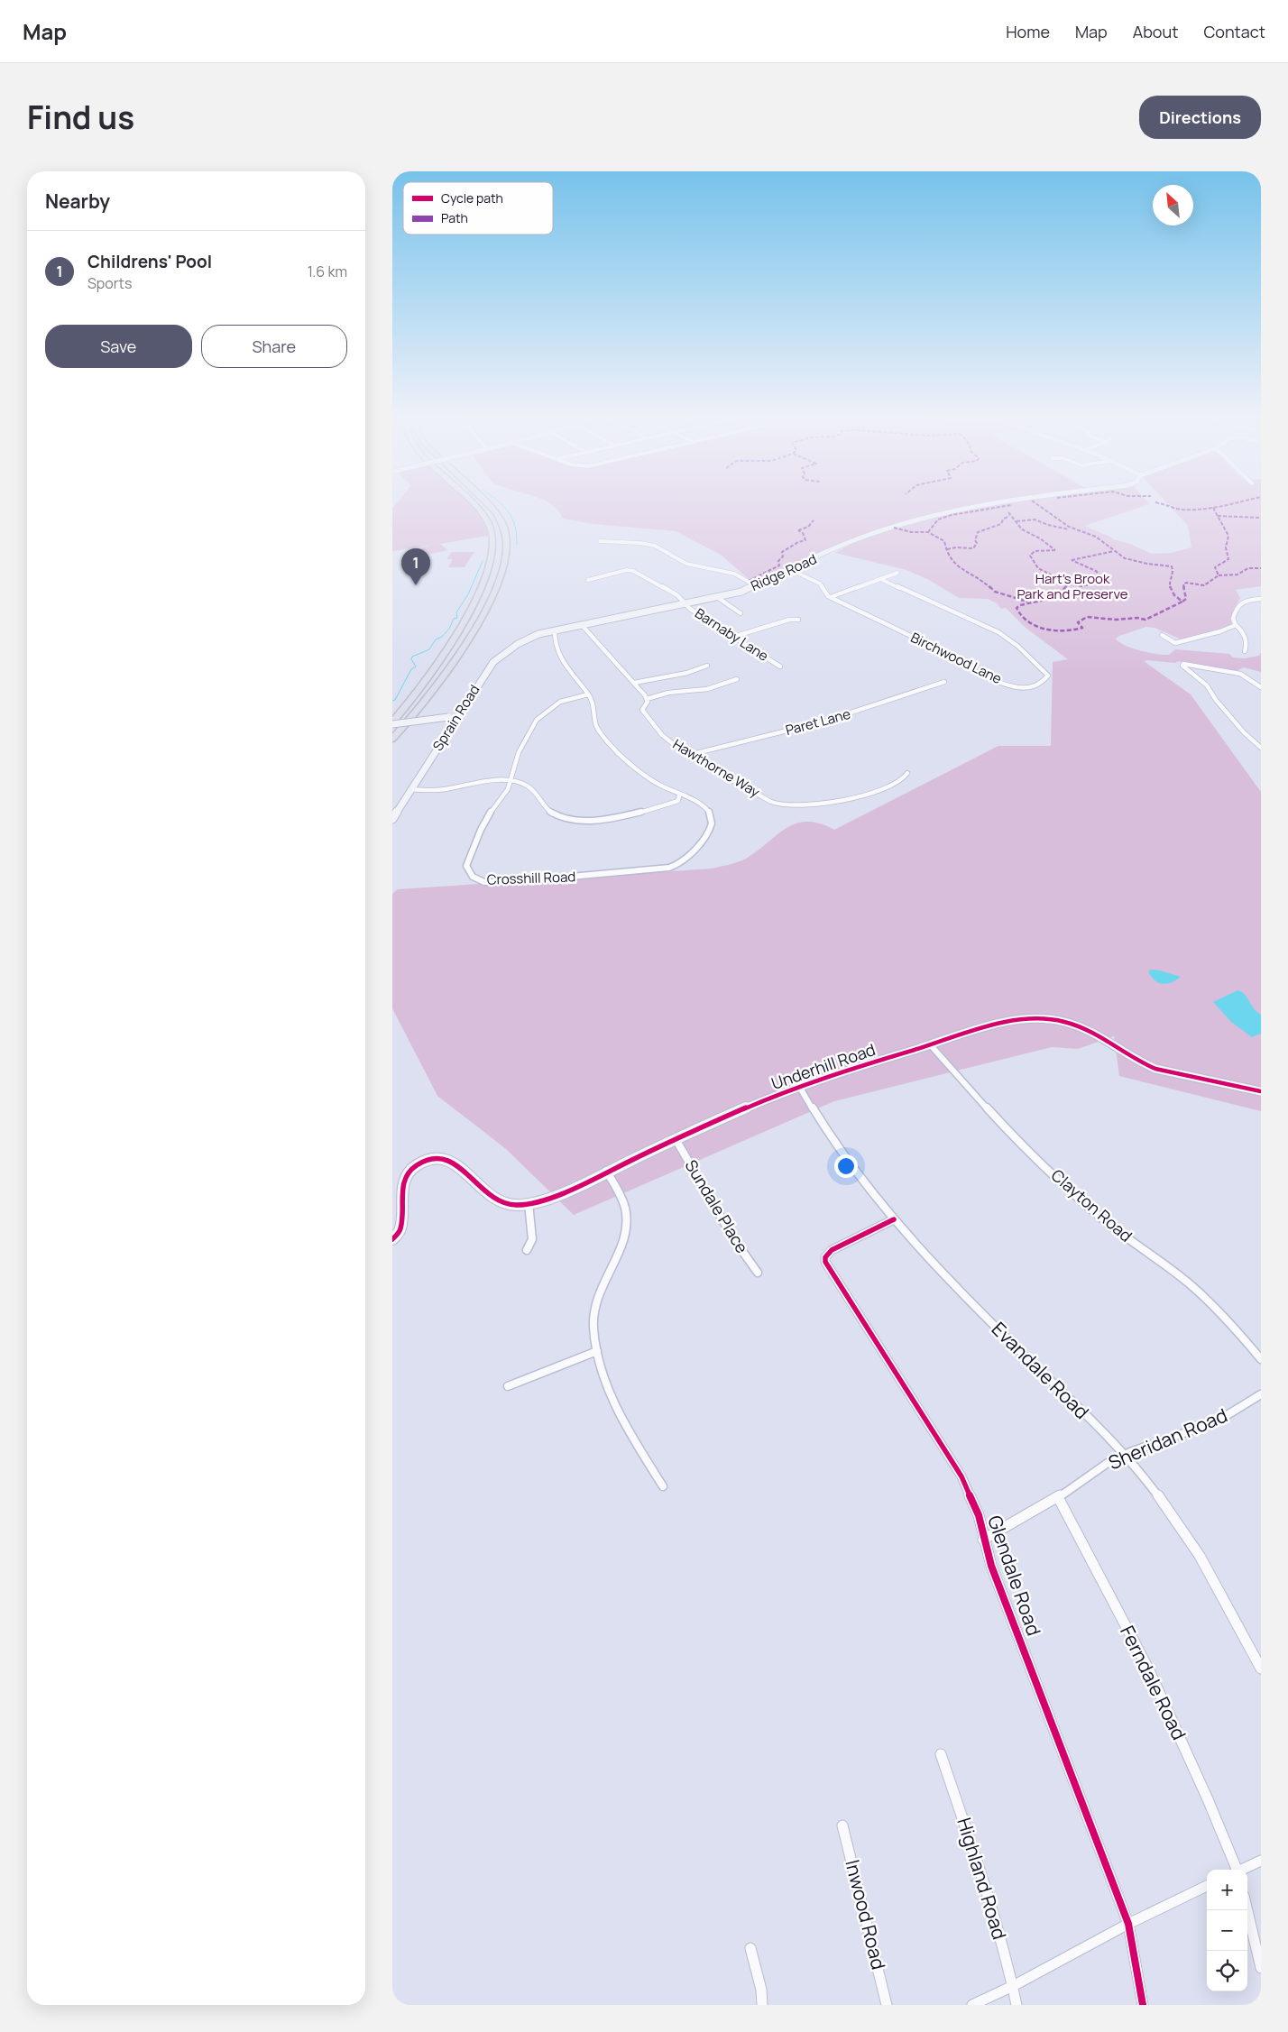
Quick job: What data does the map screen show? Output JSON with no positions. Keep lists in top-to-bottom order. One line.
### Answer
{"streets":{"street":["Ridge Road","Barnaby Lane","Birchwood Lane","Sprain Road","Paret Lane","Hawthorne Way","Crosshill Road","Underhill Road","Clayton Road","Sundale Place","Evandale Road","Sheridan Road","Glendale Road","Ferndale Road","Highland Road","Inwood Road"]},"crossings":[["Ridge Road","Barnaby Lane"],["Ridge Road","Birchwood Lane"],["Ridge Road","Sprain Road"],["Paret Lane","Hawthorne Way"],["Underhill Road","Clayton Road"],["Underhill Road","Sundale Place"],["Underhill Road","Evandale Road"],["Evandale Road","Sheridan Road"],["Evandale Road","Glendale Road"],["Sheridan Road","Glendale Road"],["Sheridan Road","Ferndale Road"]],"parks":["Hart's Brook Park and Preserve"],"legend":["Cycle path","Path"],"north":"top left","page":{"header":"Map","nav":["Home","Map","About","Contact"],"title":"Find us","buttons":["Directions",["Save","Share"]],"heading":"Nearby","list":[{"mark":"1","name":"Childrens' Pool","note":"Sports","value":"1.6 km"}],"pins":"1","map_buttons":["+","−"]}}
